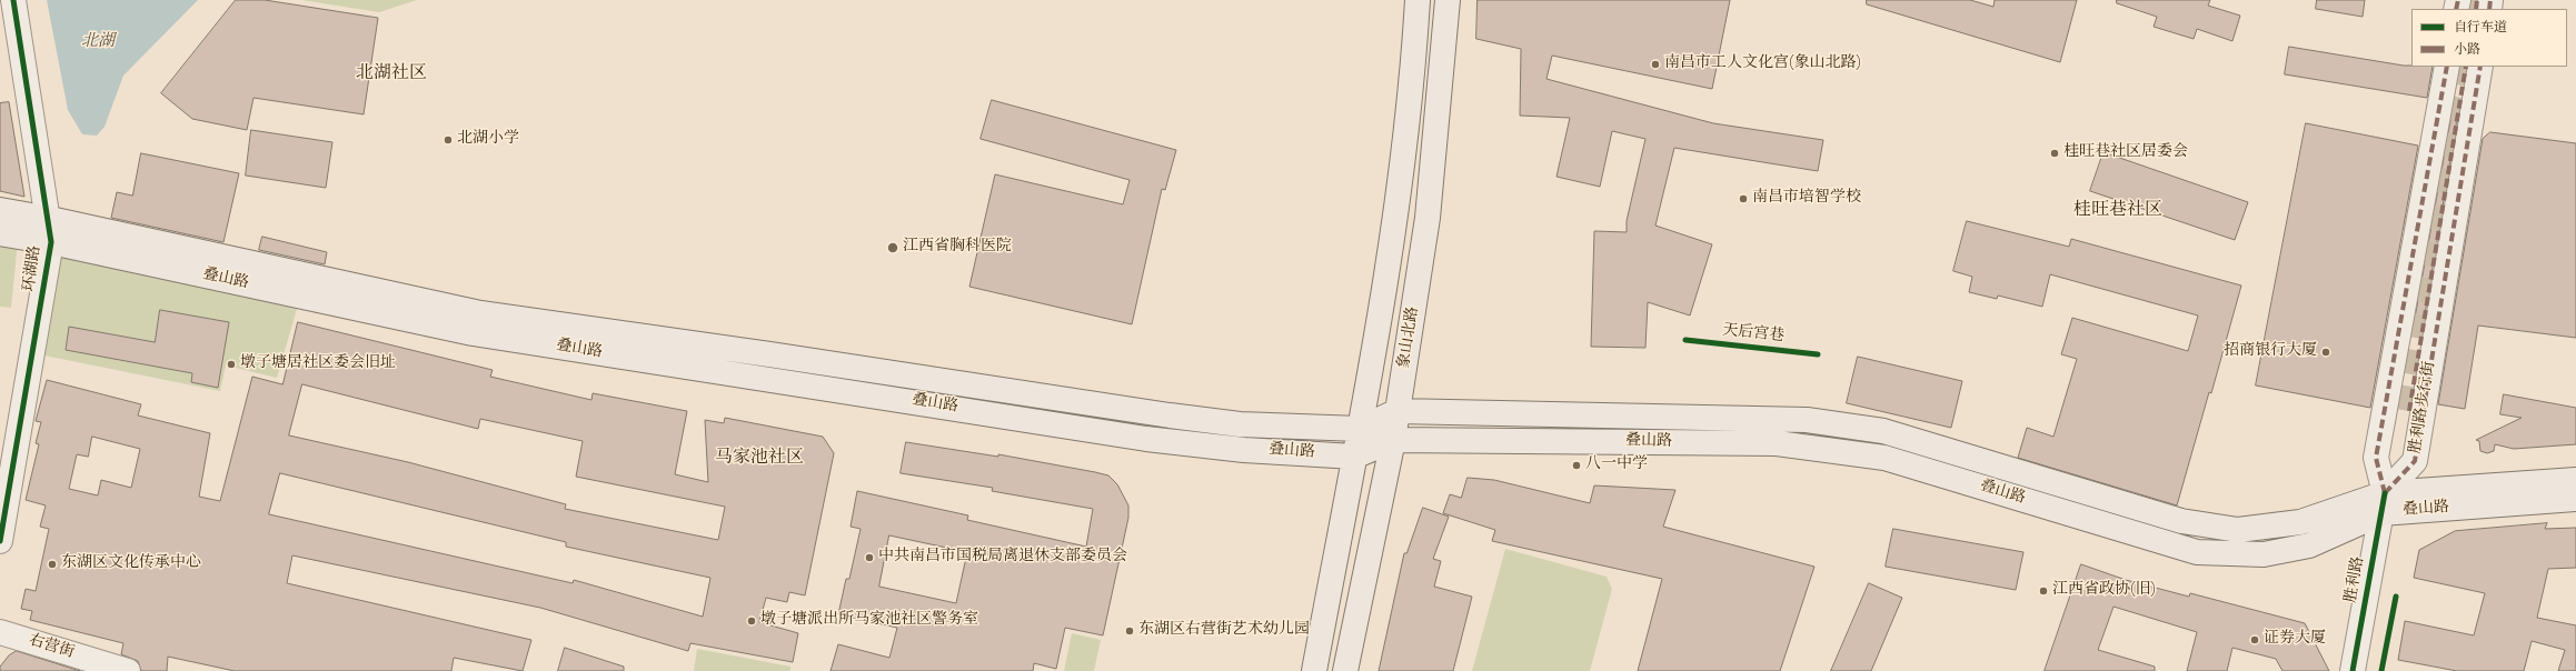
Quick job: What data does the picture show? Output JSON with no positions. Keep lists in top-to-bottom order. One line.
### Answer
{"streets":{"main road":["叠山路","象山北路"],"street":["环湖路","胜利路步行街","胜利路","右营街"],"cycle path":["天后宫巷"]},"crossings":[["环湖路","叠山路"],["叠山路","象山北路"],["叠山路","胜利路步行街"],["叠山路","胜利路"],["胜利路步行街","胜利路"]],"districts":["北湖社区","桂旺巷社区","马家池社区"],"water":["北湖"],"places":["南昌市工人文化宫(象山北路)","北湖小学","桂旺巷社区居委会","南昌市培智学校","江西省胸科医院","招商银行大厦","墩子塘居社区委会旧址","八一中学","中共南昌市国税局离退休支部委员会","东湖区文化传承中心","江西省政协(旧)","墩子塘派出所马家池社区警务室","东湖区右营街艺术幼儿园","证券大厦"],"legend":["自行车道","小路"]}
